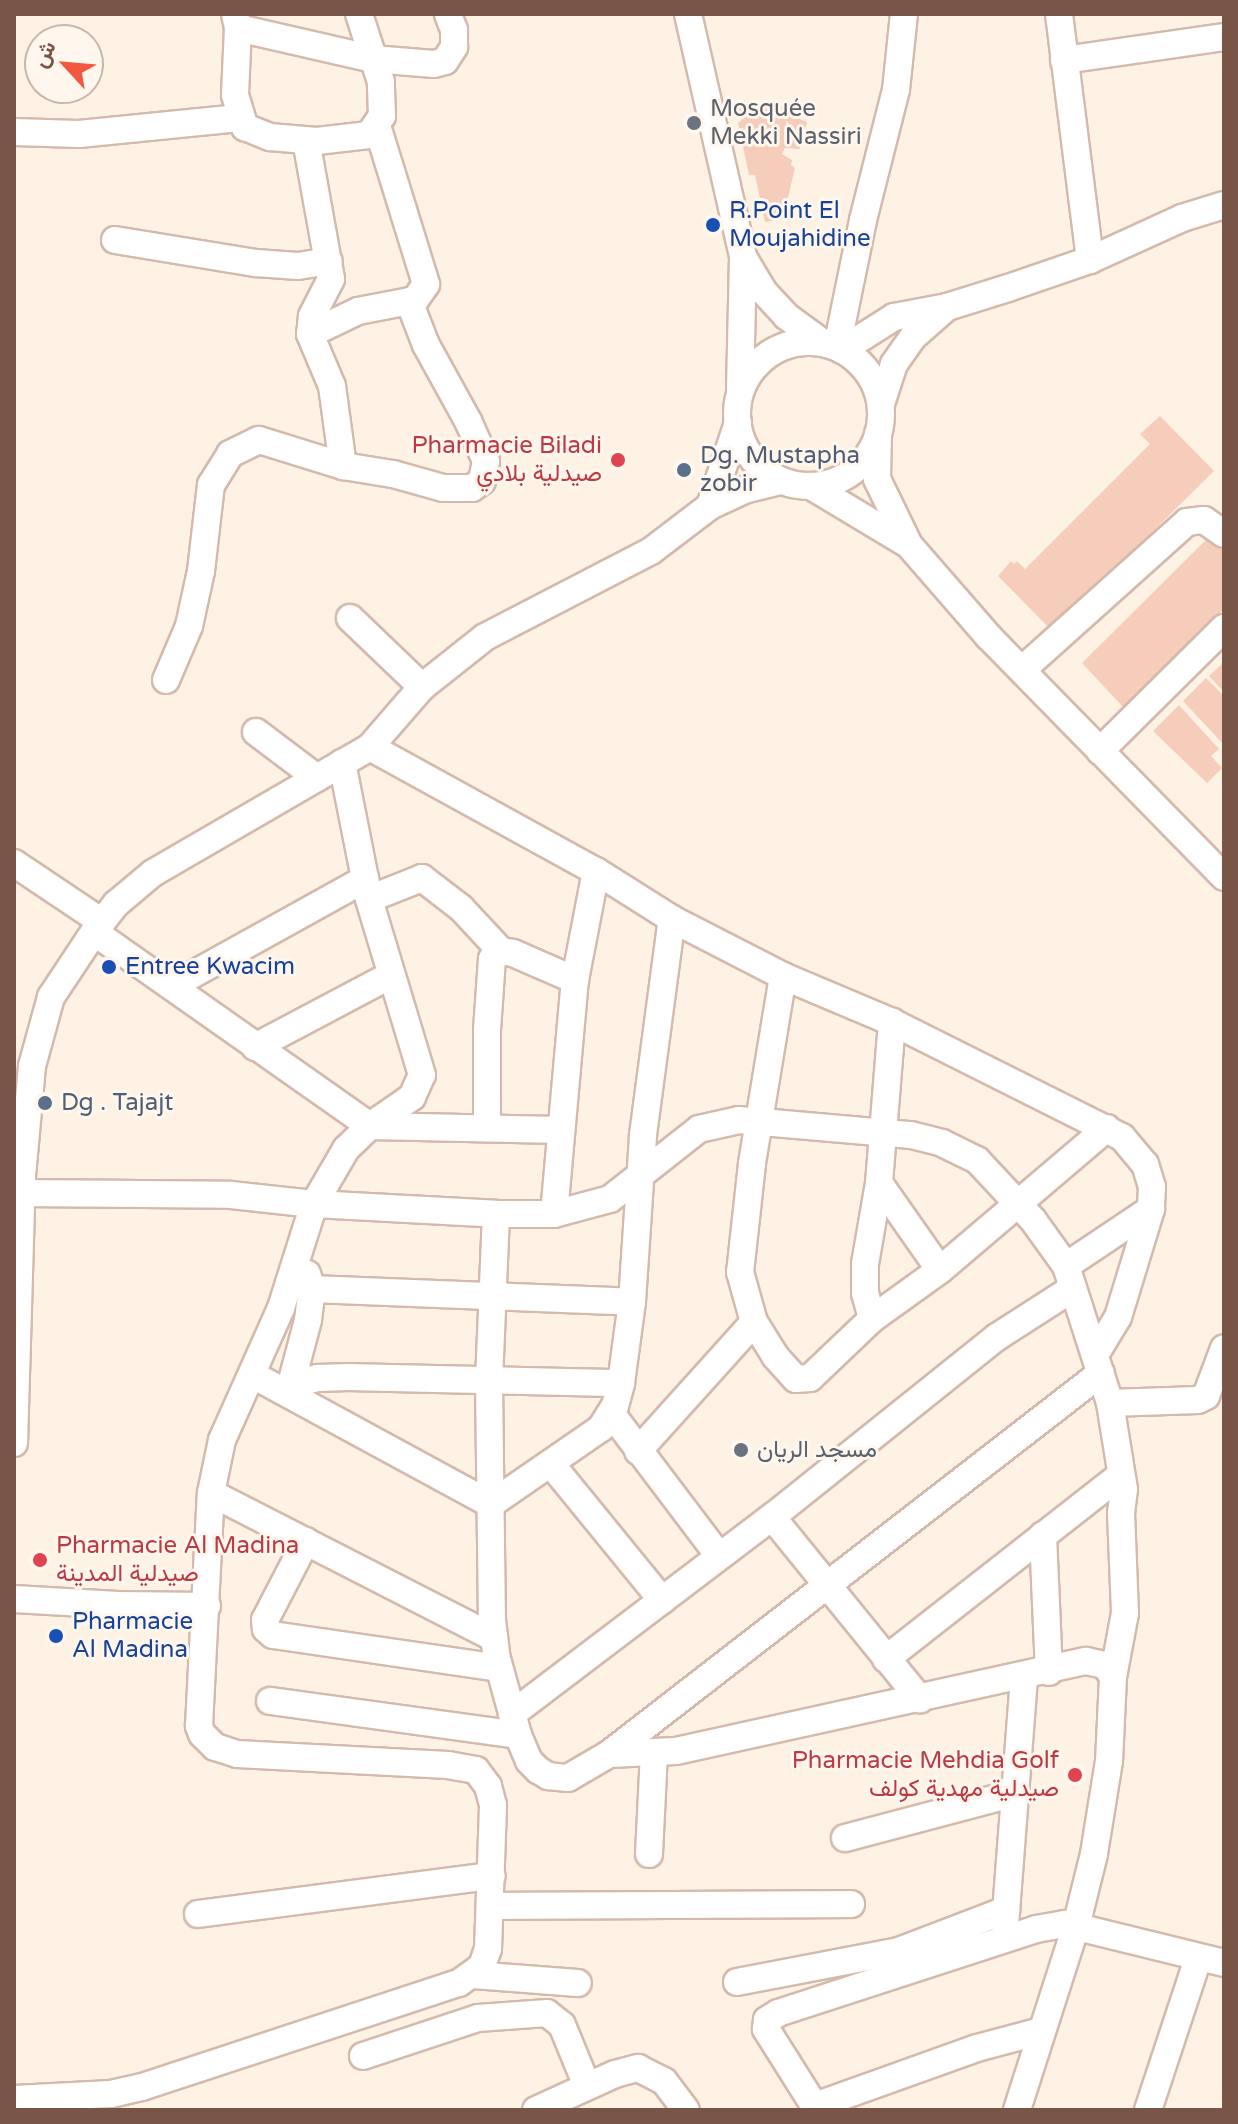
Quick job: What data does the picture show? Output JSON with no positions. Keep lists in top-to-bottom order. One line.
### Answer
{"places":["Mosquée Mekki Nassiri","R.Point El Moujahidine","Pharmacie Biladi صيدلية بلادي","Dg. Mustapha zobir","Entree Kwacim","Dg . Tajajt","مسجد الريان","Pharmacie Al Madina صيدلية المدينة","Pharmacie Al Madina","Pharmacie Mehdia Golf صيدلية مهدية كولف"],"north":"top left"}
